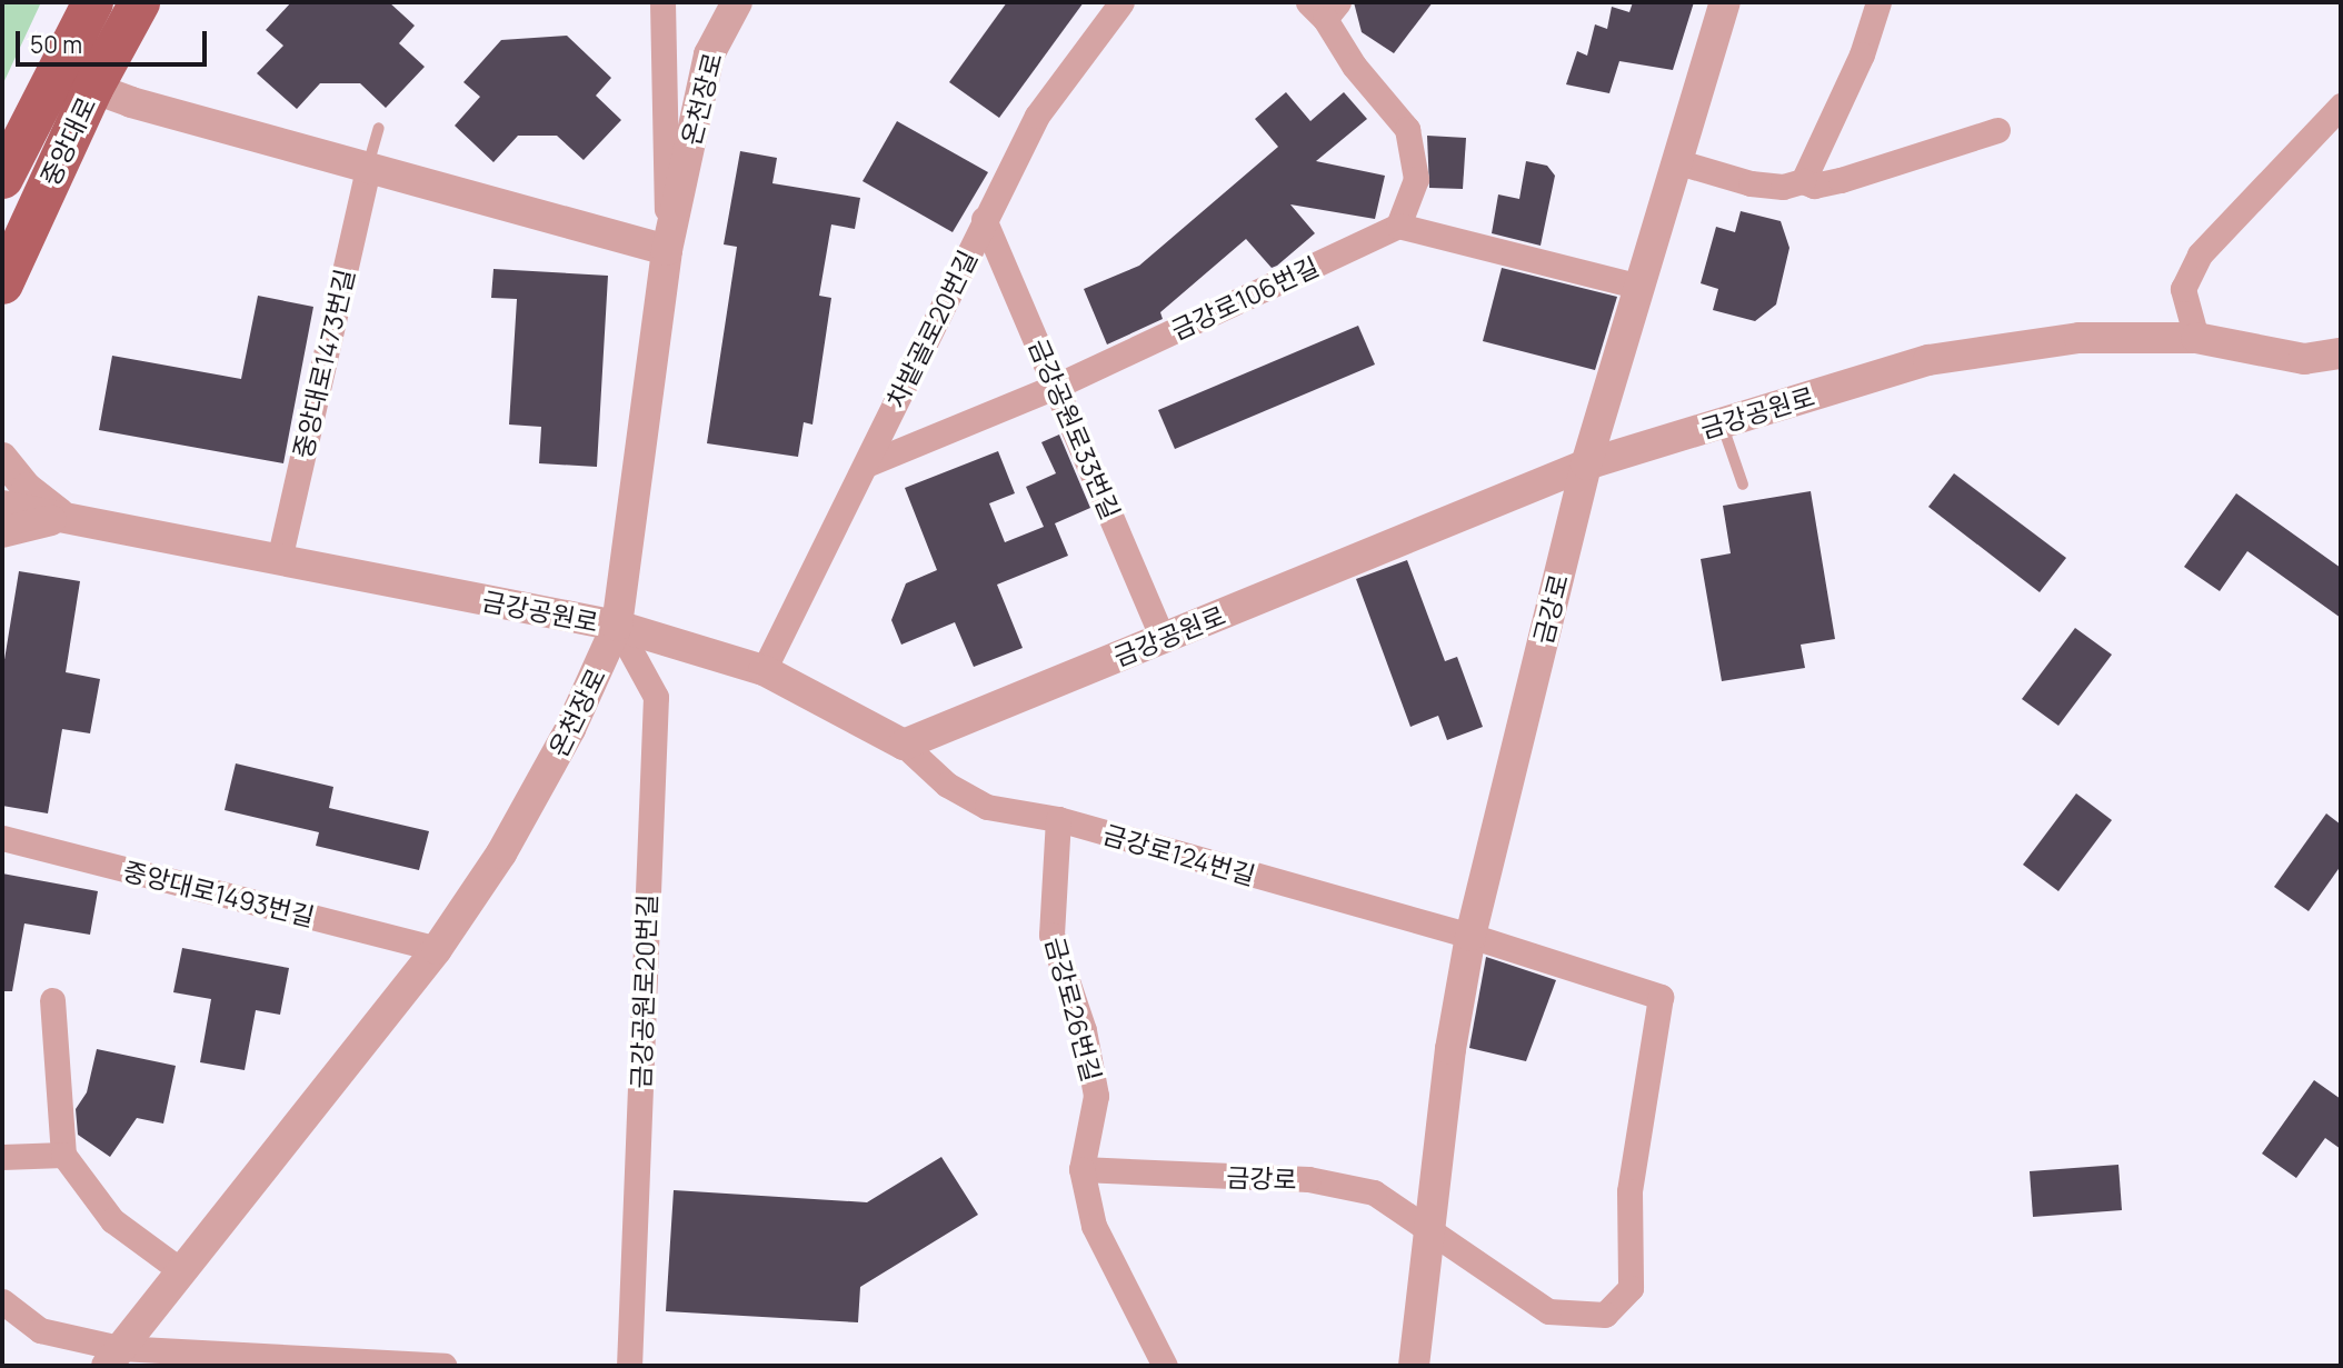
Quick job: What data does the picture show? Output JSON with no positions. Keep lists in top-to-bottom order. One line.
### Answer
{"streets":{"main road":["중앙대로"],"street":["온천장로","금강로106번길","차밭골로20번길","중앙대로1473번길","금강공원로","금강공원로33번길","금강로","금강로124번길","중앙대로1493번길","금강공원로20번길","금강로26번길"]},"crossings":[["온천장로","금강공원로"],["온천장로","중앙대로1493번길"],["온천장로","금강공원로20번길"],["금강로106번길","차밭골로20번길"],["금강로106번길","금강공원로33번길"],["차밭골로20번길","금강공원로"],["차밭골로20번길","금강공원로33번길"],["중앙대로1473번길","금강공원로"],["금강공원로","금강공원로33번길"],["금강공원로","금강로"],["금강공원로","금강로124번길"],["금강공원로","금강공원로20번길"],["금강로","금강로124번길"],["금강로","금강로26번길"],["금강로124번길","금강로26번길"]],"scale_bar":"50 m"}
